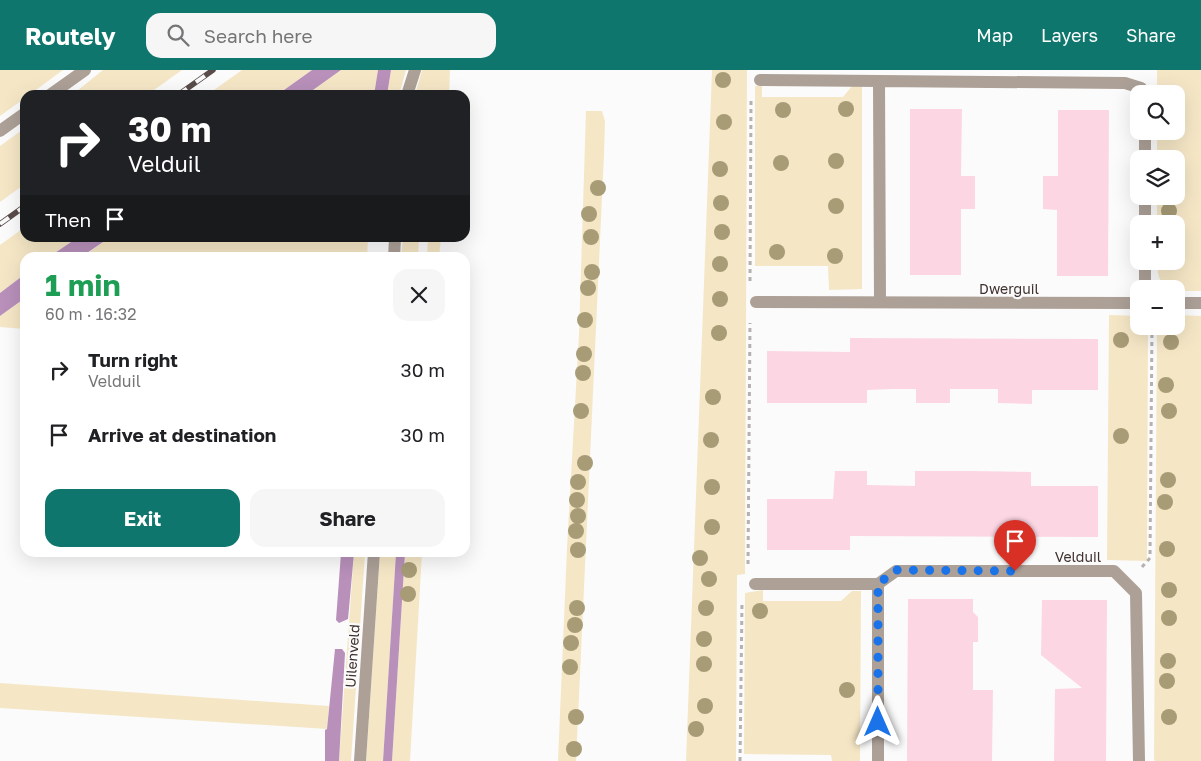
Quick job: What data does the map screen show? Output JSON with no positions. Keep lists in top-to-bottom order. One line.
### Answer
{"streets":{"street":["Dwerguil","Velduil","Uilenveld"]},"page":{"header":"Routely","search":"Search here","nav":["Map","Layers","Share"],"map_buttons":["+","−"],"turn":["30 m","Velduil"],"then":"Then","heading":["1 min","60 m · 16:32"],"list":[{"name":"Turn right","note":"Velduil","value":"30 m"},{"name":"Arrive at destination","value":"30 m"}],"buttons":["Exit","Share"]}}
